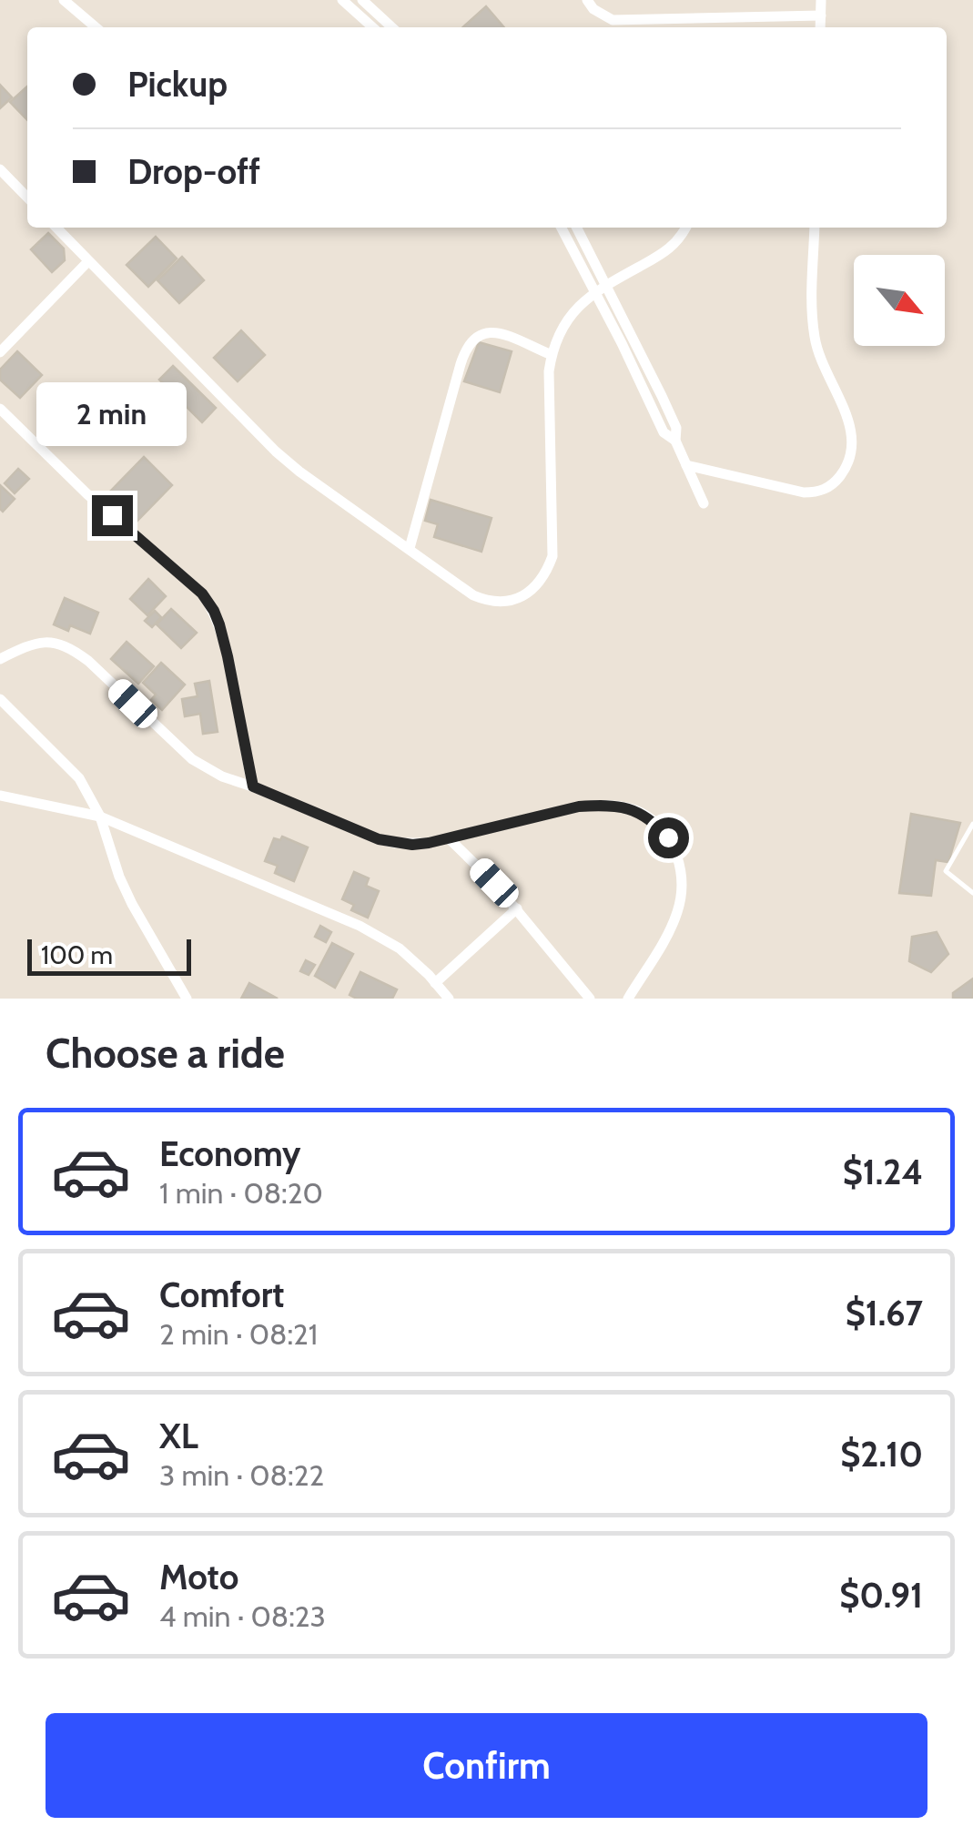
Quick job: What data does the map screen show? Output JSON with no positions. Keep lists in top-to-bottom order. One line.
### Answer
{"scale_bar":"100 m","north":"bottom right","page":{"banner":["Pickup","Drop-off"],"bubble":"2 min","scale":"100 m","heading":"Choose a ride","list":[{"name":"Economy","note":"1 min · 08:20","value":"$1.24"},{"name":"Comfort","note":"2 min · 08:21","value":"$1.67"},{"name":"XL","note":"3 min · 08:22","value":"$2.10"},{"name":"Moto","note":"4 min · 08:23","value":"$0.91"}],"buttons":"Confirm"}}
